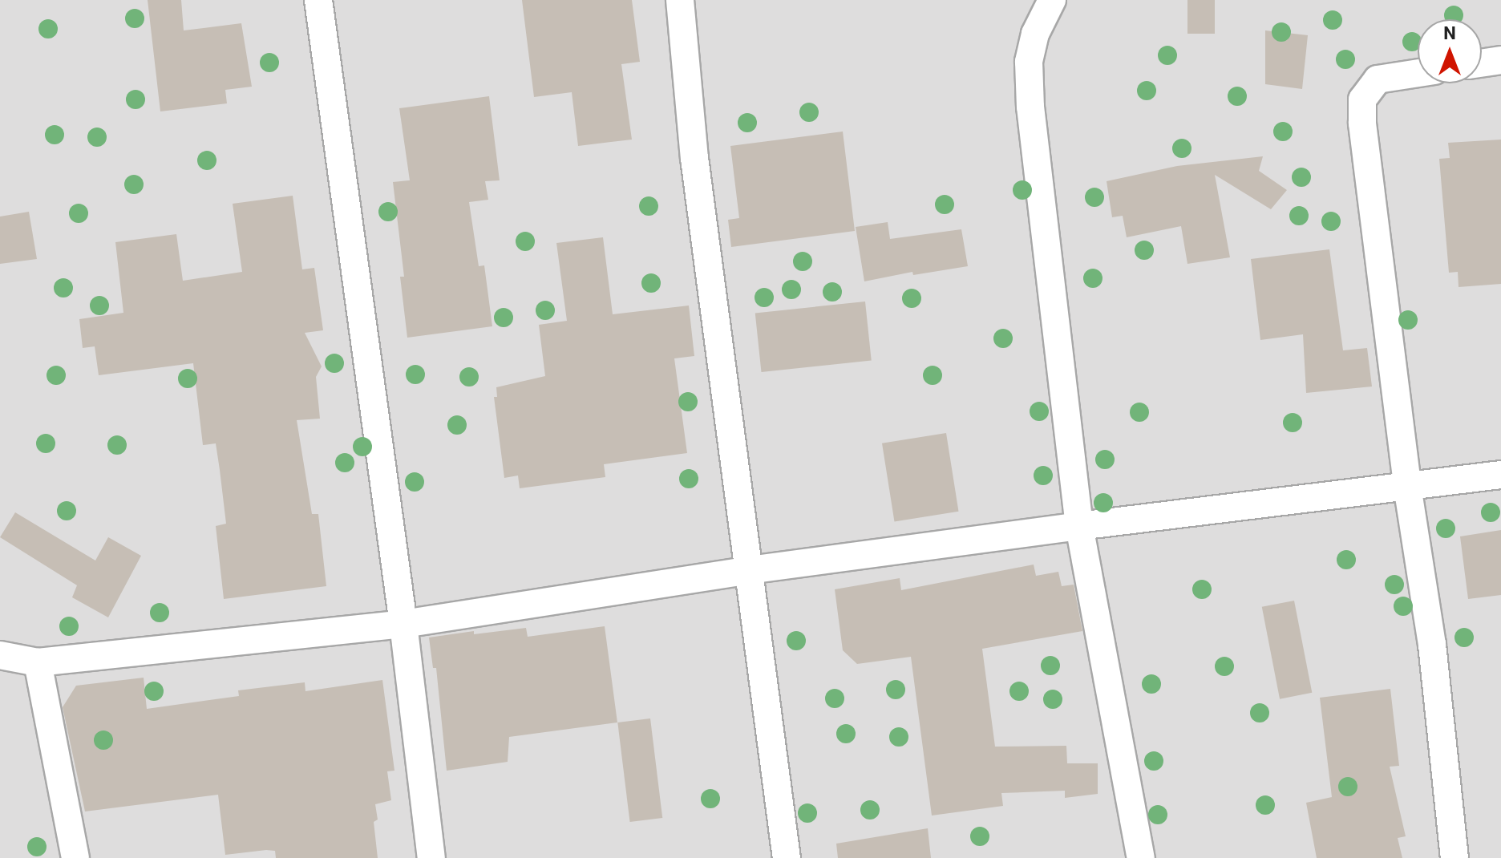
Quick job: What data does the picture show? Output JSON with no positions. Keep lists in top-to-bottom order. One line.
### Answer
{"north":"top"}
